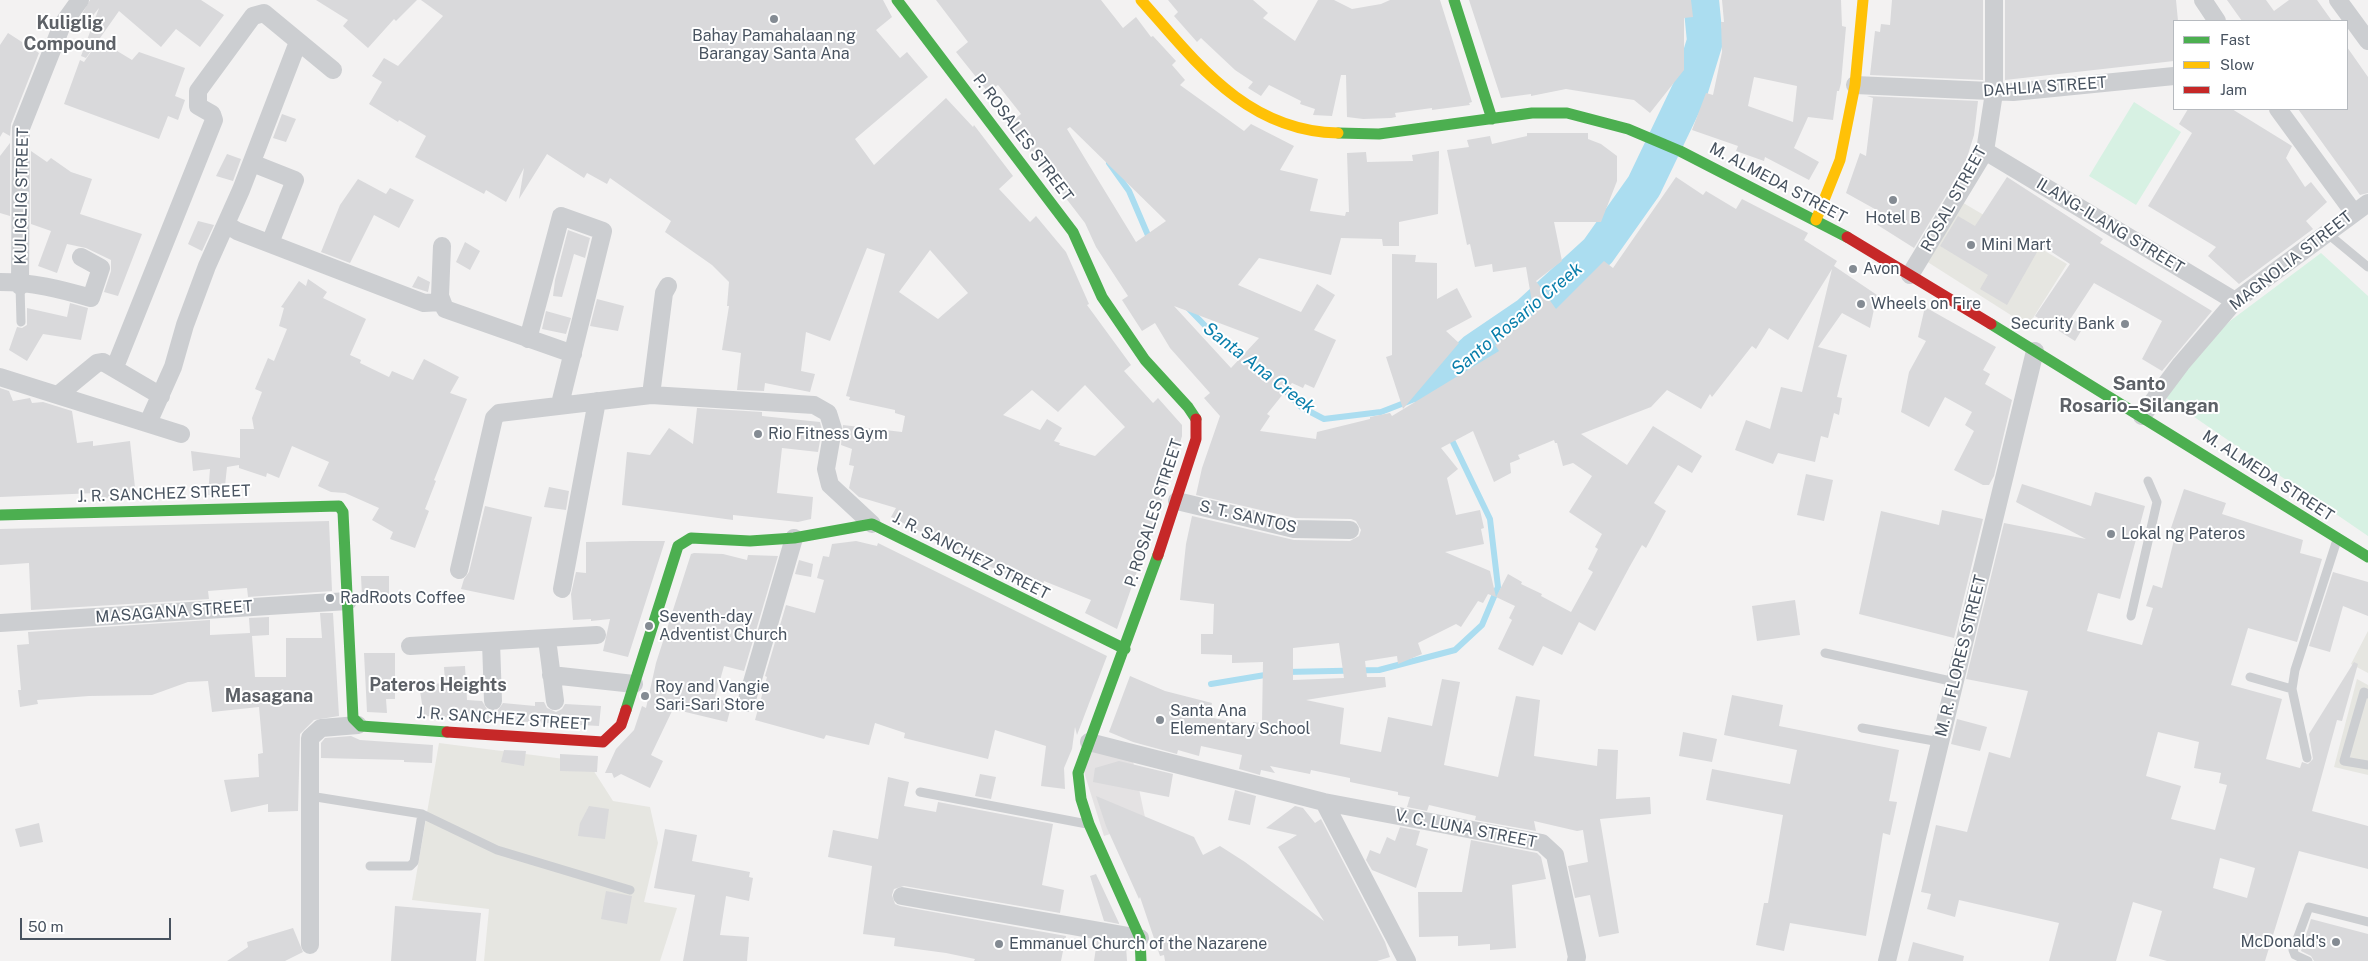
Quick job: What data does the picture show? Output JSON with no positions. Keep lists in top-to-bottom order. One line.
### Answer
{"streets":{"street":["DAHLIA STREET","P. ROSALES STREET","M. ALMEDA STREET","KULIGLIG STREET","ROSAL STREET","ILANG-ILANG STREET","MAGNOLIA STREET","J. R. SANCHEZ STREET","S. T. SANTOS","MASAGANA STREET","M. R. FLORES STREET","V. C. LUNA STREET"]},"crossings":[["DAHLIA STREET","ROSAL STREET"],["P. ROSALES STREET","J. R. SANCHEZ STREET"],["P. ROSALES STREET","S. T. SANTOS"],["P. ROSALES STREET","V. C. LUNA STREET"],["M. ALMEDA STREET","ROSAL STREET"],["M. ALMEDA STREET","MAGNOLIA STREET"],["M. ALMEDA STREET","M. R. FLORES STREET"],["ROSAL STREET","ILANG-ILANG STREET"],["ILANG-ILANG STREET","MAGNOLIA STREET"],["J. R. SANCHEZ STREET","MASAGANA STREET"]],"districts":["Kuliglig Compound","Santo Rosario–Silangan","Pateros Heights","Masagana"],"water":["Santo Rosario Creek","Santa Ana Creek"],"places":["Bahay Pamahalaan ng Barangay Santa Ana","Hotel B","Mini Mart","Avon","Wheels on Fire","Security Bank","Rio Fitness Gym","Lokal ng Pateros","RadRoots Coffee","Seventh-day Adventist Church","Roy and Vangie Sari-Sari Store","Santa Ana Elementary School","McDonald's","Emmanuel Church of the Nazarene"],"legend":["Fast","Slow","Jam"],"scale_bar":"50 m"}
